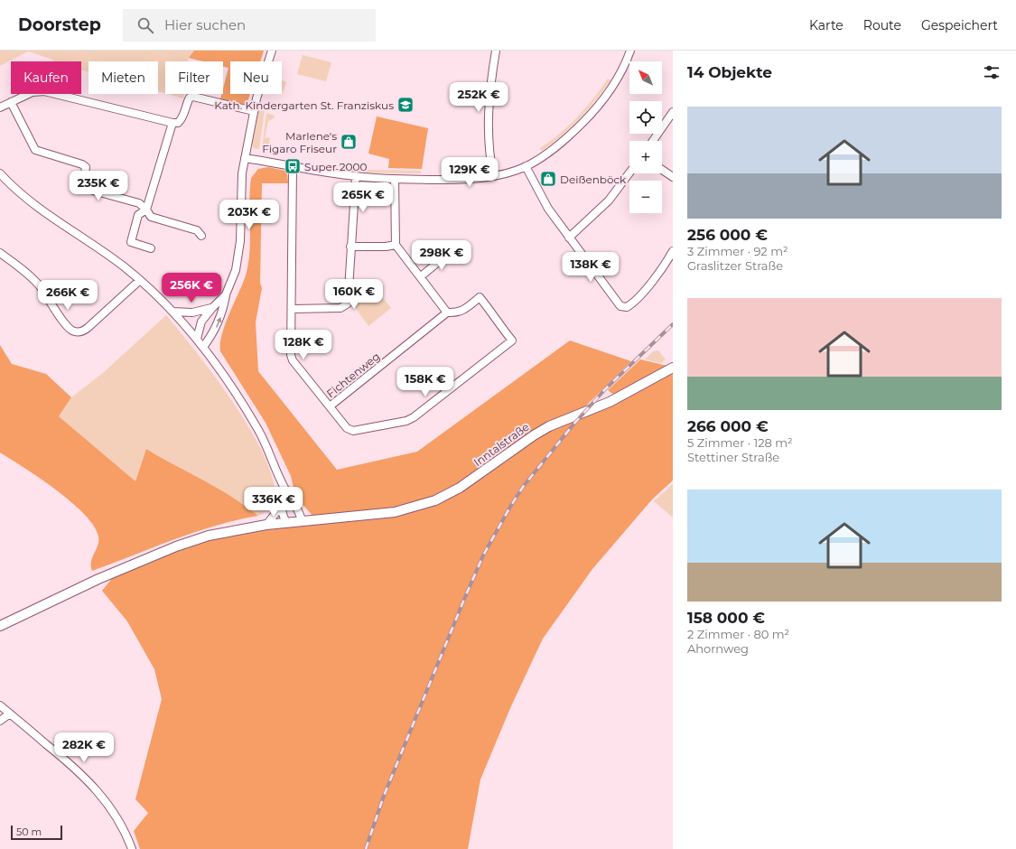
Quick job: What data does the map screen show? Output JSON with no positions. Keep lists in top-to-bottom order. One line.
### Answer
{"streets":{"main road":["Inntalstraße"],"street":["Fichtenweg"]},"places":{"school or university":["Kath. Kindergarten St. Franziskus"],"shop":["Marlene's Figaro Friseur","Deißenböck"],"bus stop":["Super 2000"]},"scale_bar":"50 m","north":"top left","page":{"header":"Doorstep","search":"Hier suchen","nav":["Karte","Route","Gespeichert"],"heading":"14 Objekte","map_buttons":["+","−"],"chip":["Kaufen","Mieten","Filter","Neu"],"price":["252K €","129K €","235K €","265K €","203K €","298K €","138K €","256K €","160K €","266K €","128K €","158K €","336K €","282K €"],"list":[{"name":"256 000 €","note":"3 Zimmer · 92 m² · Graslitzer Straße"},{"name":"266 000 €","note":"5 Zimmer · 128 m² · Stettiner Straße"},{"name":"158 000 €","note":"2 Zimmer · 80 m² · Ahornweg"}],"scale":"50 m"}}
